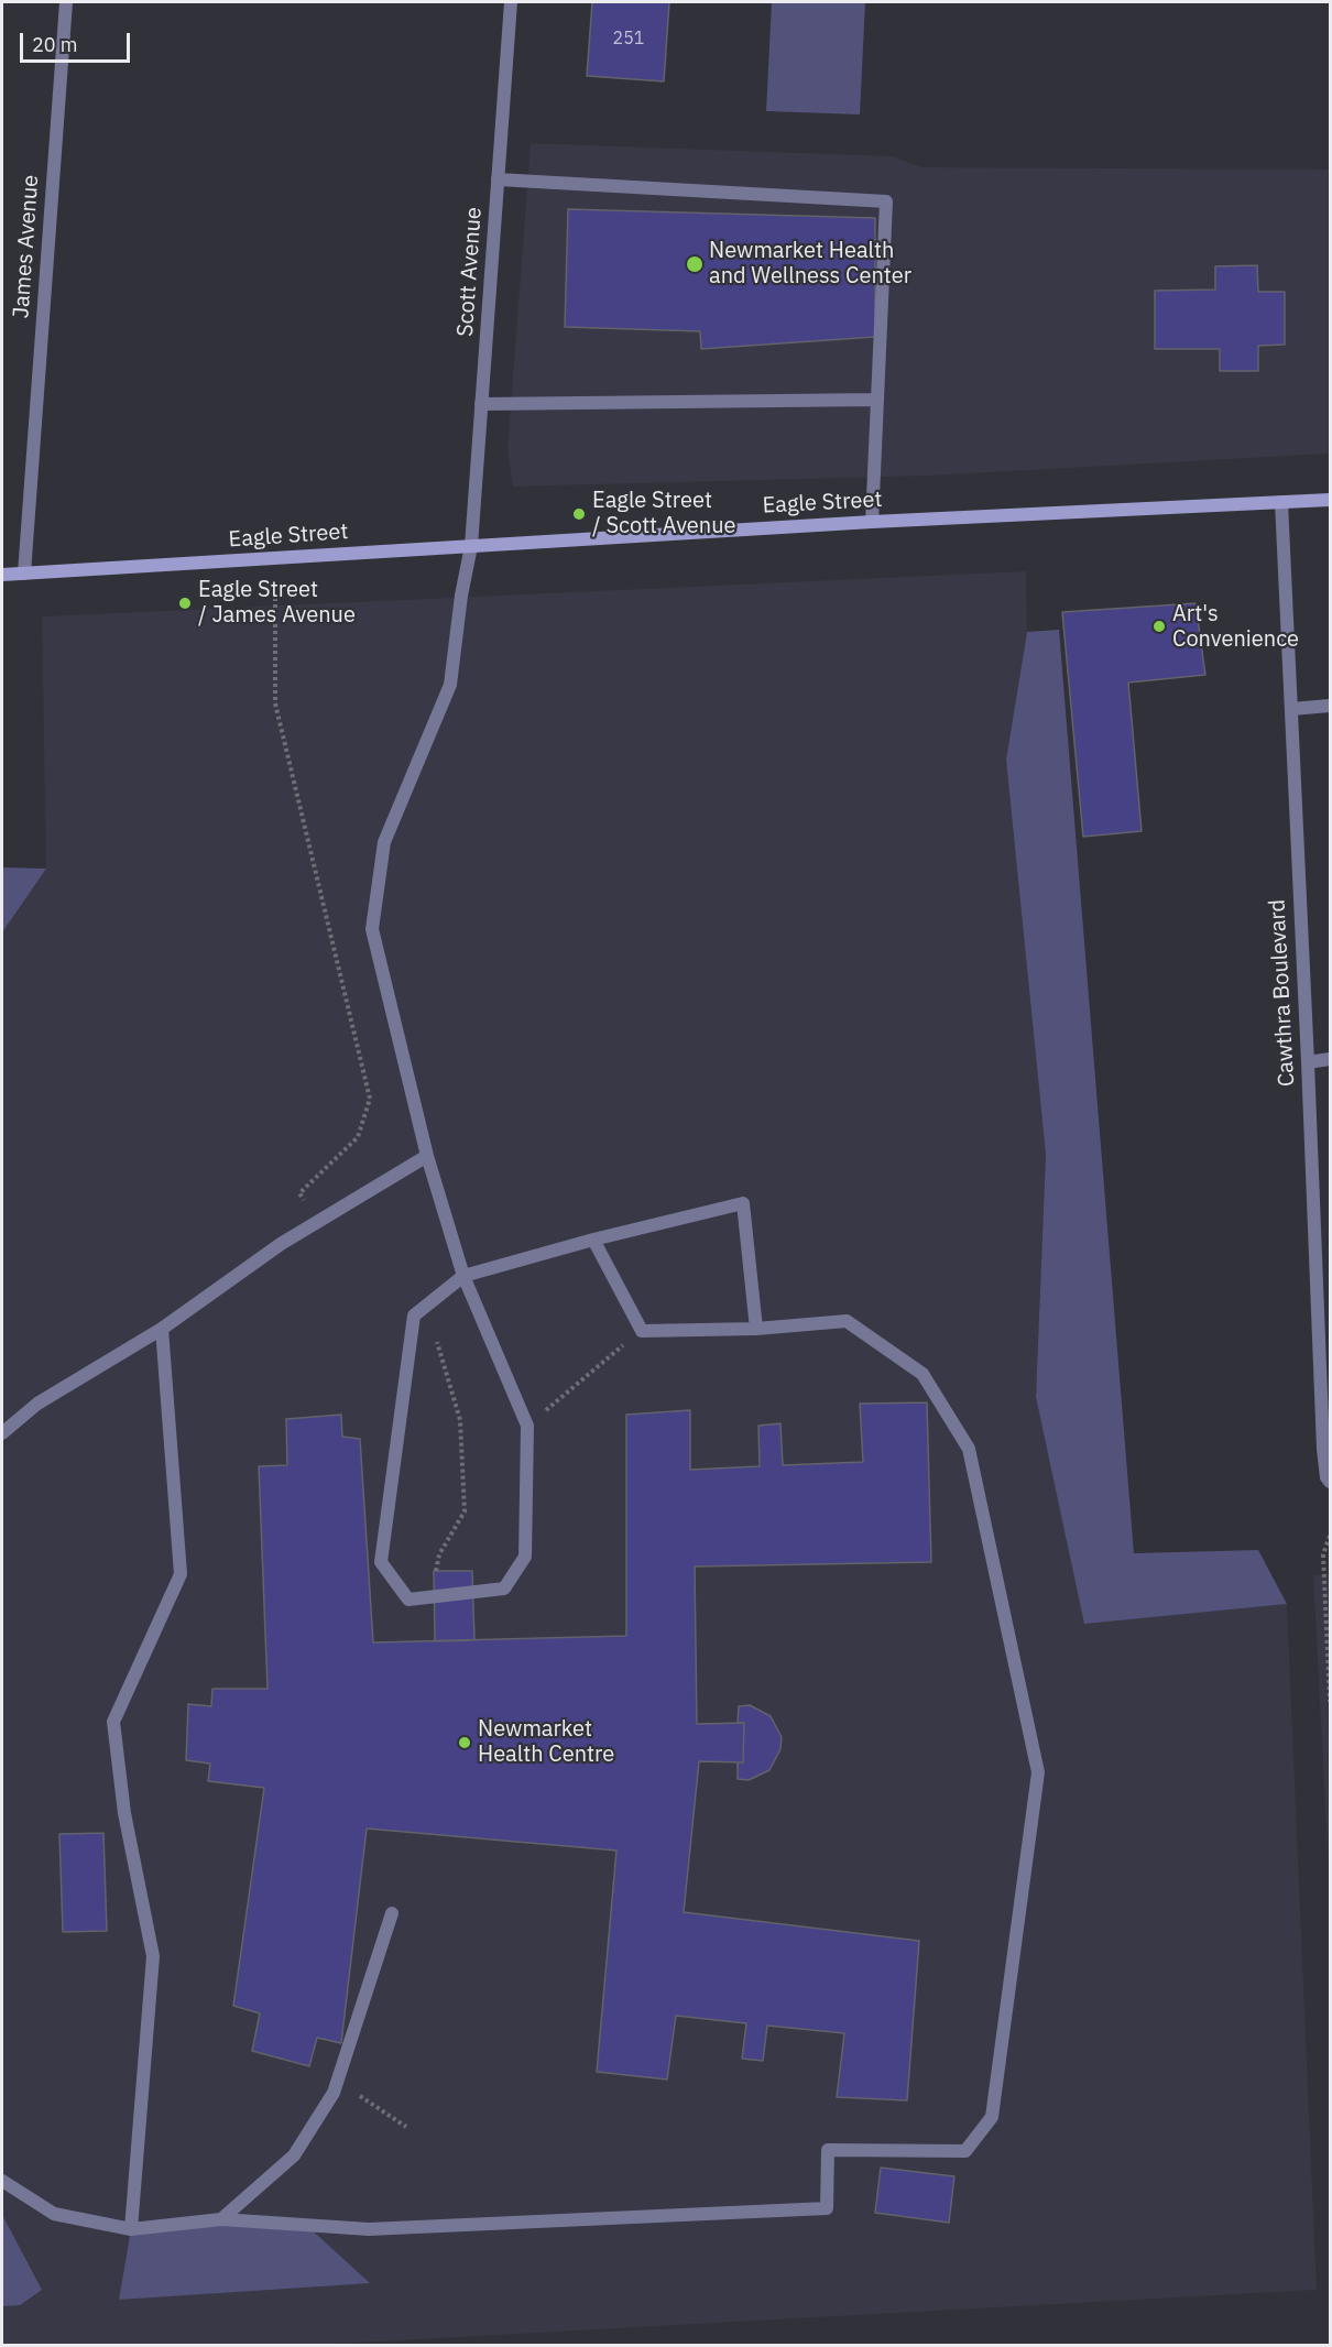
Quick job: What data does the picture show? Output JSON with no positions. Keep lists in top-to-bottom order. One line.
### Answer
{"streets":{"main road":["Eagle Street"],"street":["James Avenue","Scott Avenue","Cawthra Boulevard"]},"crossings":[["James Avenue","Eagle Street"],["Scott Avenue","Eagle Street"],["Eagle Street","Cawthra Boulevard"]],"places":["Newmarket Health and Wellness Center","Eagle Street / Scott Avenue","Eagle Street / James Avenue","Art's Convenience","Newmarket Health Centre"],"house_numbers":["251"],"scale_bar":"20 m"}
